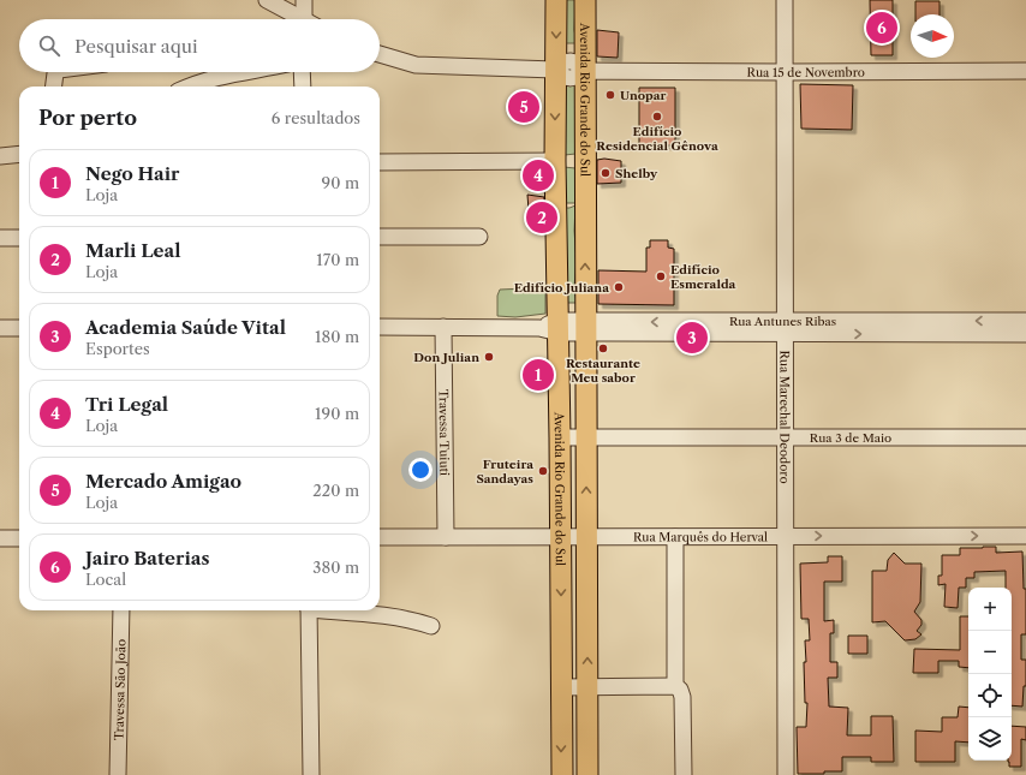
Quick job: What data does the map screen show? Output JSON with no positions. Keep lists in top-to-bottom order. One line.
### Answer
{"streets":{"main road":["Avenida Rio Grande do Sul"],"street":["Rua 15 de Novembro","Rua Antunes Ribas","Rua Marechal Deodoro","Travessa Tuiuti","Rua 3 de Maio","Rua Marquês do Herval","Travessa São João"]},"crossings":[["Rua 15 de Novembro","Avenida Rio Grande do Sul"],["Rua 15 de Novembro","Rua Marechal Deodoro"],["Avenida Rio Grande do Sul","Rua Antunes Ribas"],["Avenida Rio Grande do Sul","Rua 3 de Maio"],["Avenida Rio Grande do Sul","Rua Marquês do Herval"],["Rua Antunes Ribas","Rua Marechal Deodoro"],["Rua Antunes Ribas","Travessa Tuiuti"],["Rua Marechal Deodoro","Rua 3 de Maio"],["Rua Marechal Deodoro","Rua Marquês do Herval"],["Travessa Tuiuti","Rua Marquês do Herval"]],"one_way":["Rua Marquês do Herval"],"places":["Unopar","Edifício Residencial Gênova","Shelby","Edifício Esmeralda","Edifício Juliana","Restaurante Meu sabor","Don Julian","Fruteira Sandayas"],"north":"right","page":{"pins":["6","5","4","2","3","1"],"search":"Pesquisar aqui","heading":["Por perto","6 resultados"],"list":[{"mark":"1","name":"Nego Hair","note":"Loja","value":"90 m"},{"mark":"2","name":"Marli Leal","note":"Loja","value":"170 m"},{"mark":"3","name":"Academia Saúde Vital","note":"Esportes","value":"180 m"},{"mark":"4","name":"Tri Legal","note":"Loja","value":"190 m"},{"mark":"5","name":"Mercado Amigao","note":"Loja","value":"220 m"},{"mark":"6","name":"Jairo Baterias","note":"Local","value":"380 m"}],"map_buttons":["+","−"]}}
